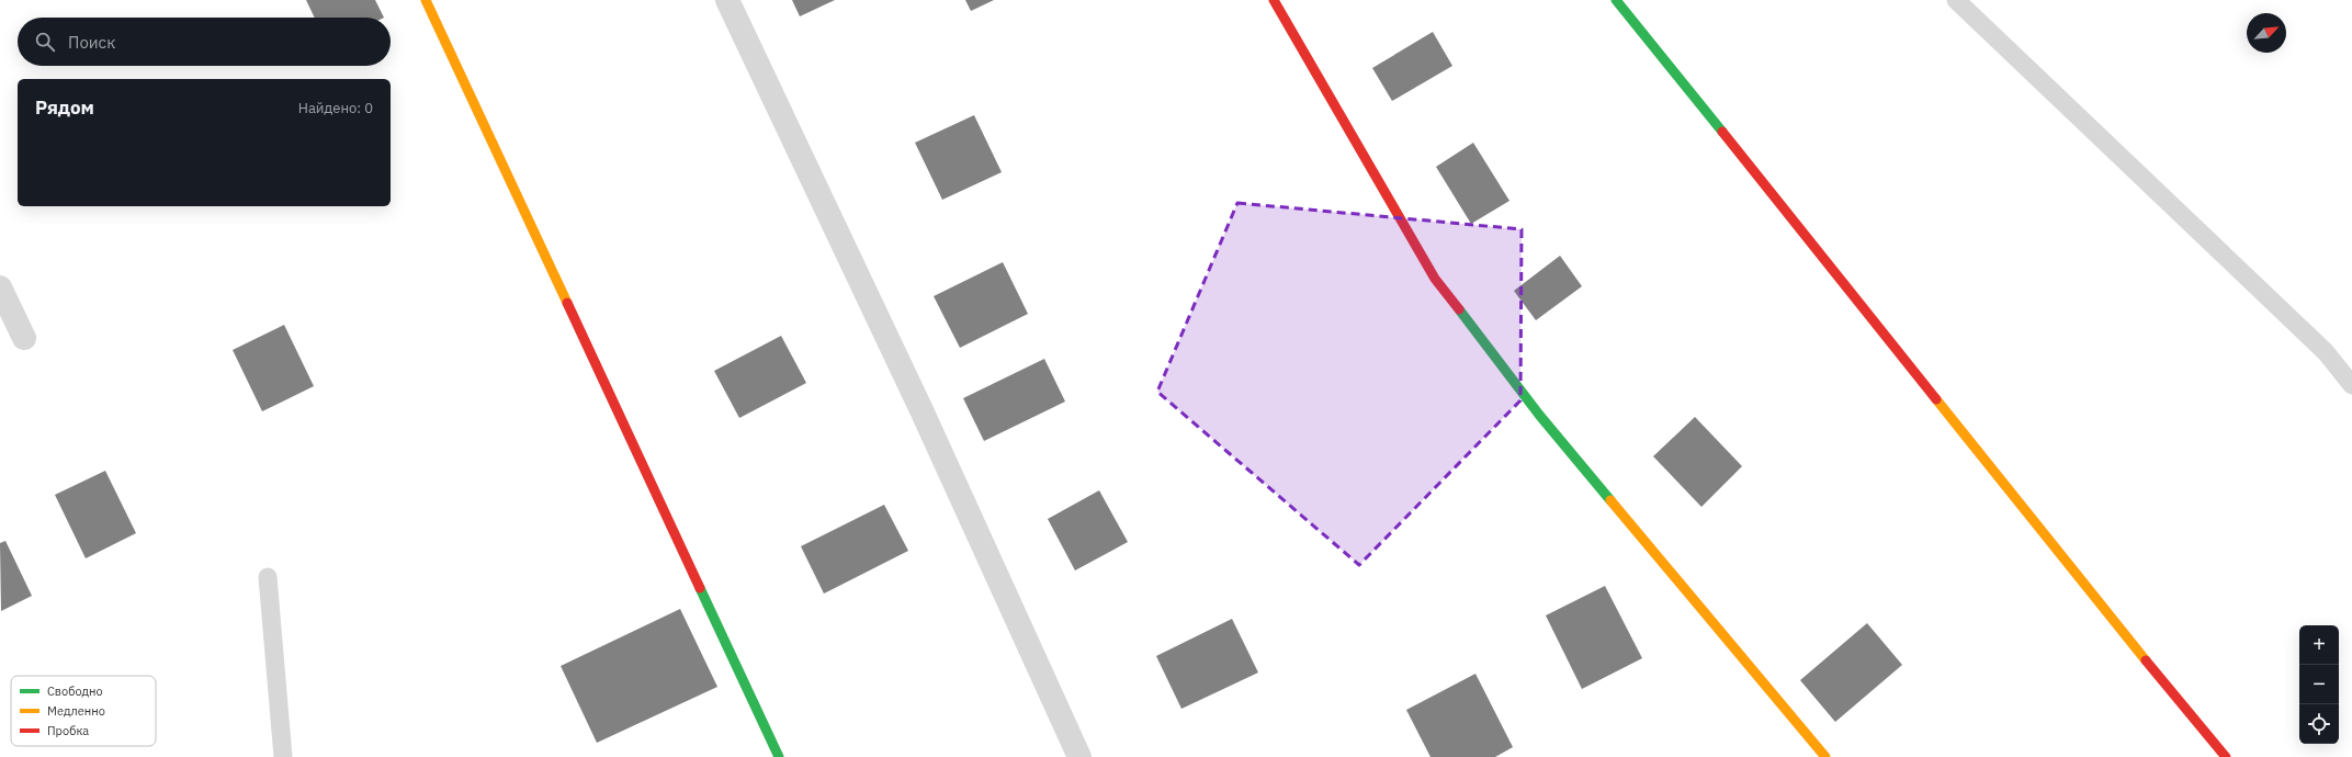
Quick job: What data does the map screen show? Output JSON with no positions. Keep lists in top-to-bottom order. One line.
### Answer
{"legend":["Свободно","Медленно","Пробка"],"north":"top right","page":{"search":"Поиск","heading":["Рядом","Найдено: 0"],"map_buttons":["+","−"]}}
